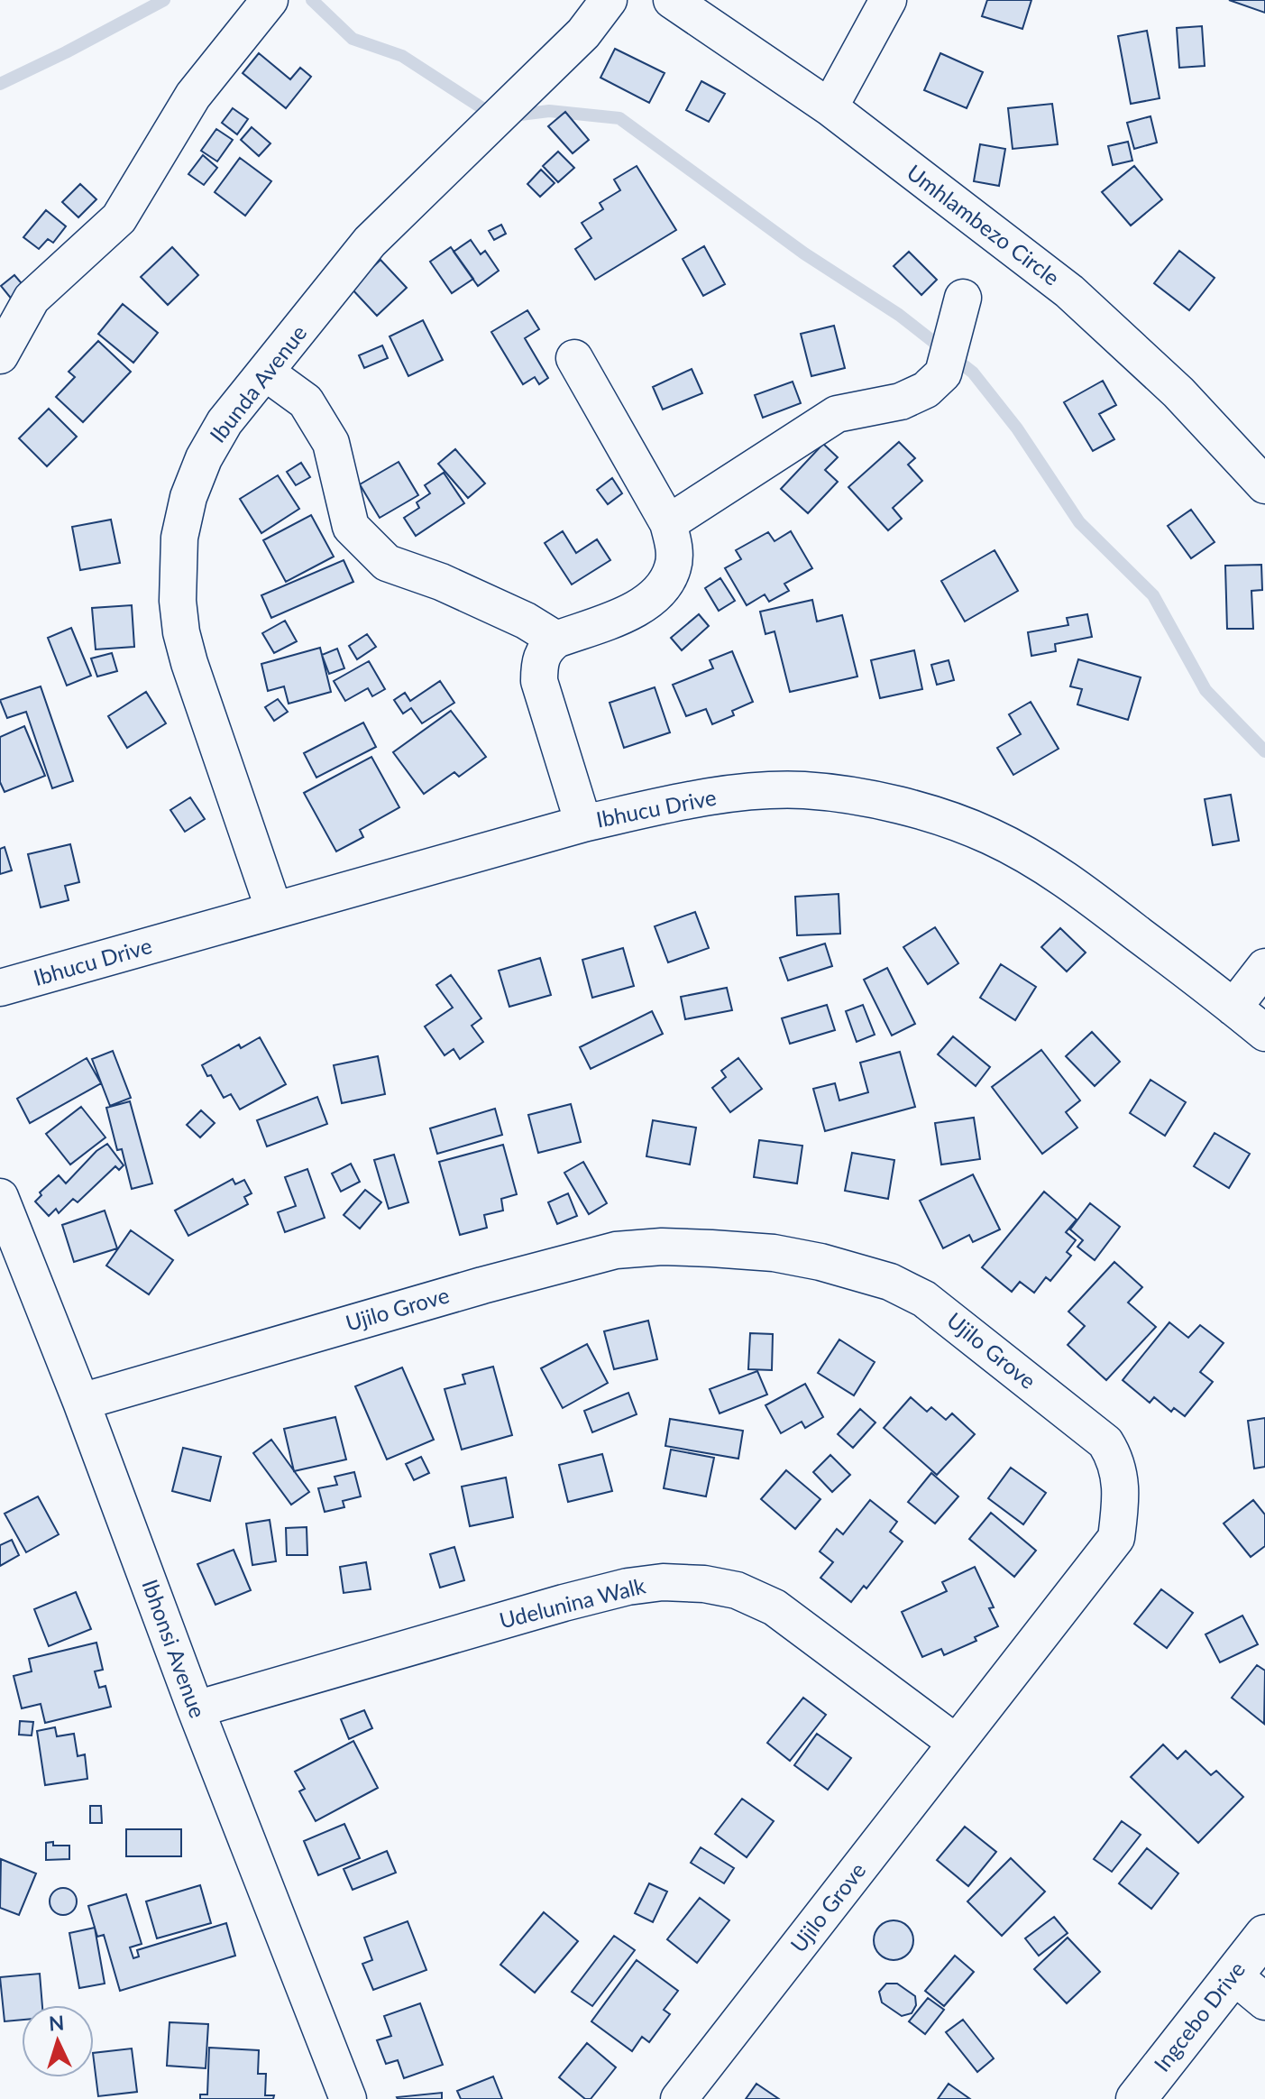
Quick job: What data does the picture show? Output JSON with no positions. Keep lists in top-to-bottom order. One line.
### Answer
{"streets":{"main road":["Ingcebo Drive"],"street":["Umhlambezo Circle","Ibunda Avenue","Ibhucu Drive","Ujilo Grove","Udelunina Walk","Ibhonsi Avenue"]},"crossings":[["Ibunda Avenue","Ibhucu Drive"],["Ujilo Grove","Udelunina Walk"],["Ujilo Grove","Ibhonsi Avenue"],["Udelunina Walk","Ibhonsi Avenue"]],"north":"top"}
